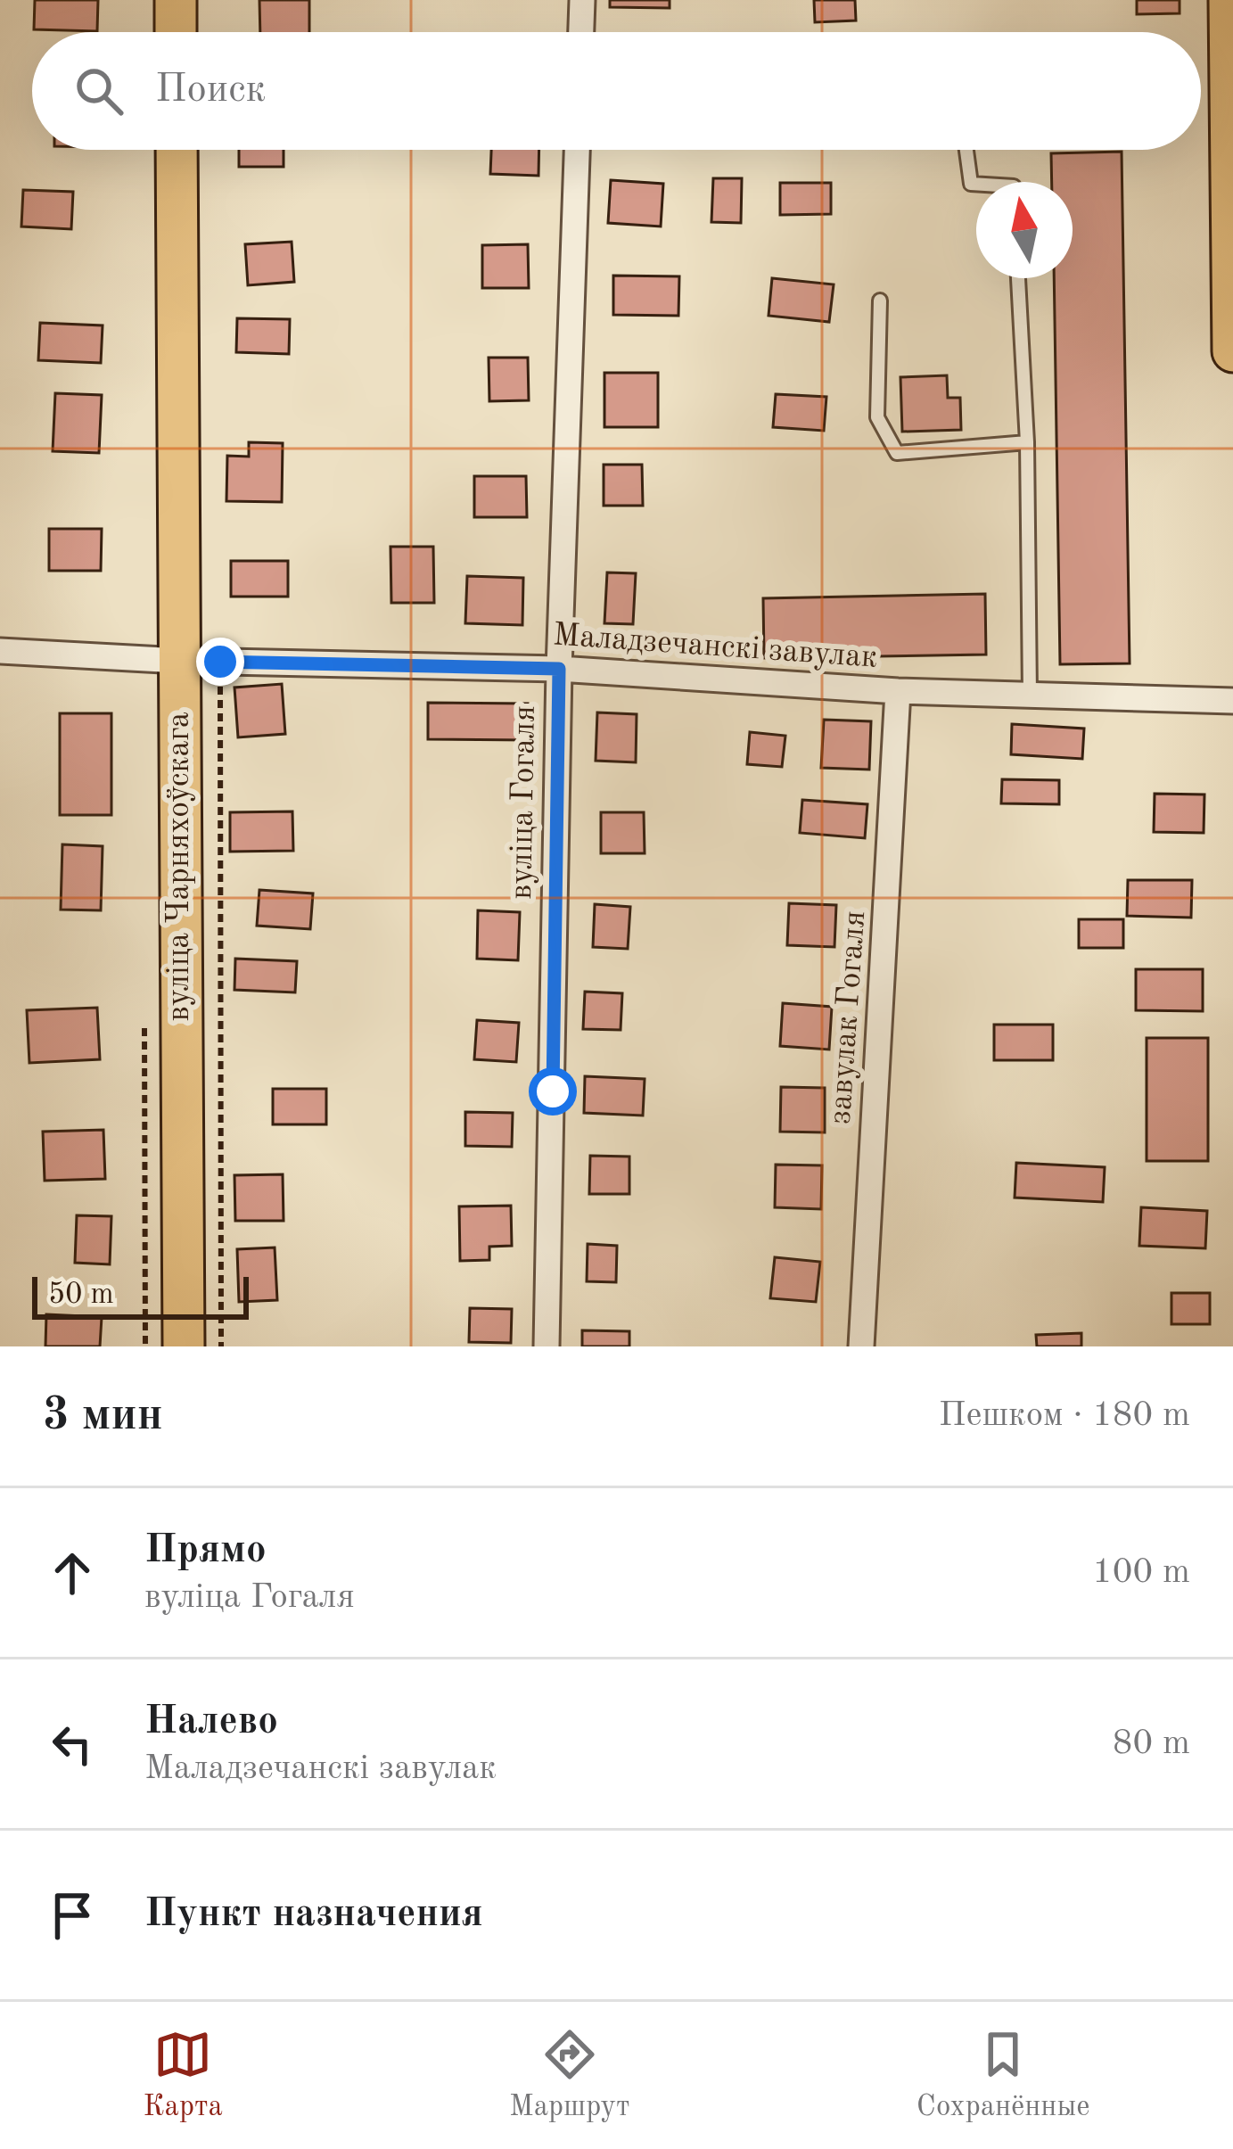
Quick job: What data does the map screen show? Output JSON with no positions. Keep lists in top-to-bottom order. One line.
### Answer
{"streets":{"main road":["вуліца Чарняхоўскага"],"street":["Маладзечанскі завулак","вуліца Гогаля","завулак Гогаля"]},"crossings":[["Маладзечанскі завулак","вуліца Гогаля"],["Маладзечанскі завулак","вуліца Чарняхоўскага"],["Маладзечанскі завулак","завулак Гогаля"]],"scale_bar":"50 m","north":"top","page":{"search":"Поиск","scale":"50 m","heading":["3 мин","Пешком · 180 m"],"list":[["Прямо","вуліца Гогаля","100 m"],["Налево","Маладзечанскі завулак","80 m"],"Пункт назначения"],"nav":["Карта","Маршрут","Сохранённые"]}}
